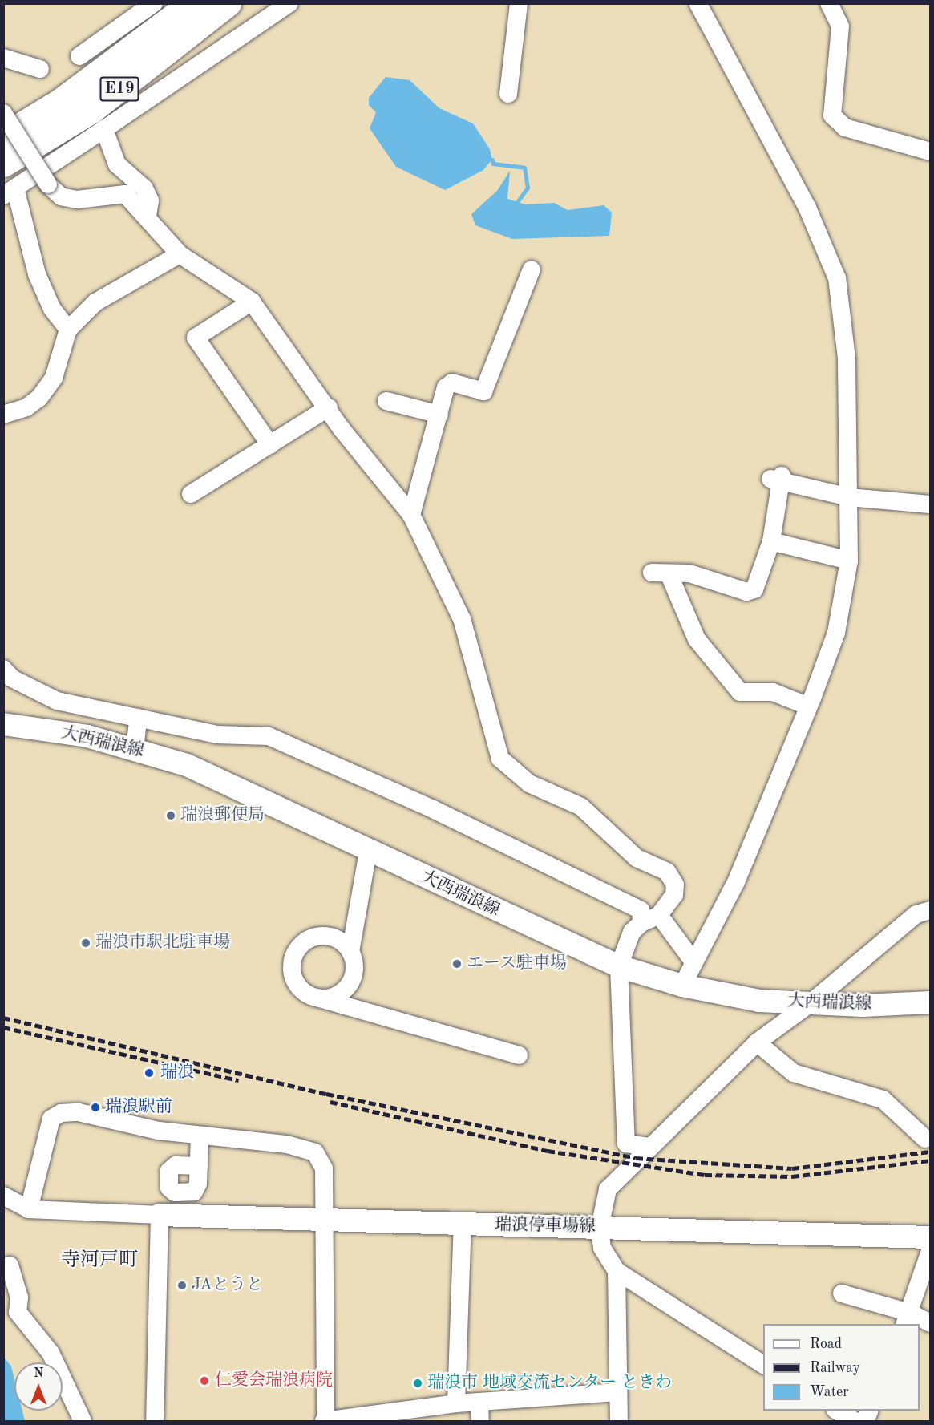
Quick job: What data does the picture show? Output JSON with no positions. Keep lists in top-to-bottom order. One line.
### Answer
{"streets":{"highway":["E19"],"main road":["大西瑞浪線","瑞浪停車場線"]},"districts":["寺河戸町"],"places":["瑞浪郵便局","瑞浪市駅北駐車場","エース駐車場","瑞浪","瑞浪駅前","JAとうと","仁愛会瑞浪病院","瑞浪市 地域交流センター ときわ"],"legend":["Road","Railway","Water"],"north":"top"}
